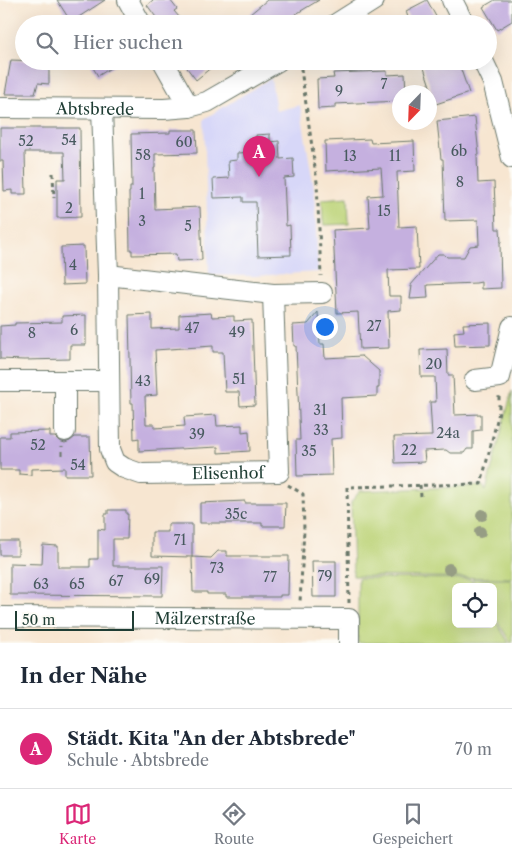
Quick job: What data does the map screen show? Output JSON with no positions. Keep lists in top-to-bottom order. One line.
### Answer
{"streets":{"street":["Abtsbrede","Elisenhof","Mälzerstraße"]},"crossings":[["Abtsbrede","Elisenhof"]],"house_numbers":["7","9","54","52","60","6b","58","13","11","8","1","2","15","3","5","4","27","47","6","49","8","20","51","43","31","33","24a","39","52","22","35","54","35c","71","73","79","77","69","67","63","65"],"scale_bar":"50 m","north":"bottom left","page":{"search":"Hier suchen","pins":"A","scale":"50 m","heading":"In der Nähe","list":[{"mark":"A","name":"Städt. Kita \"An der Abtsbrede\"","note":"Schule · Abtsbrede","value":"70 m"}],"nav":["Karte","Route","Gespeichert"]}}
